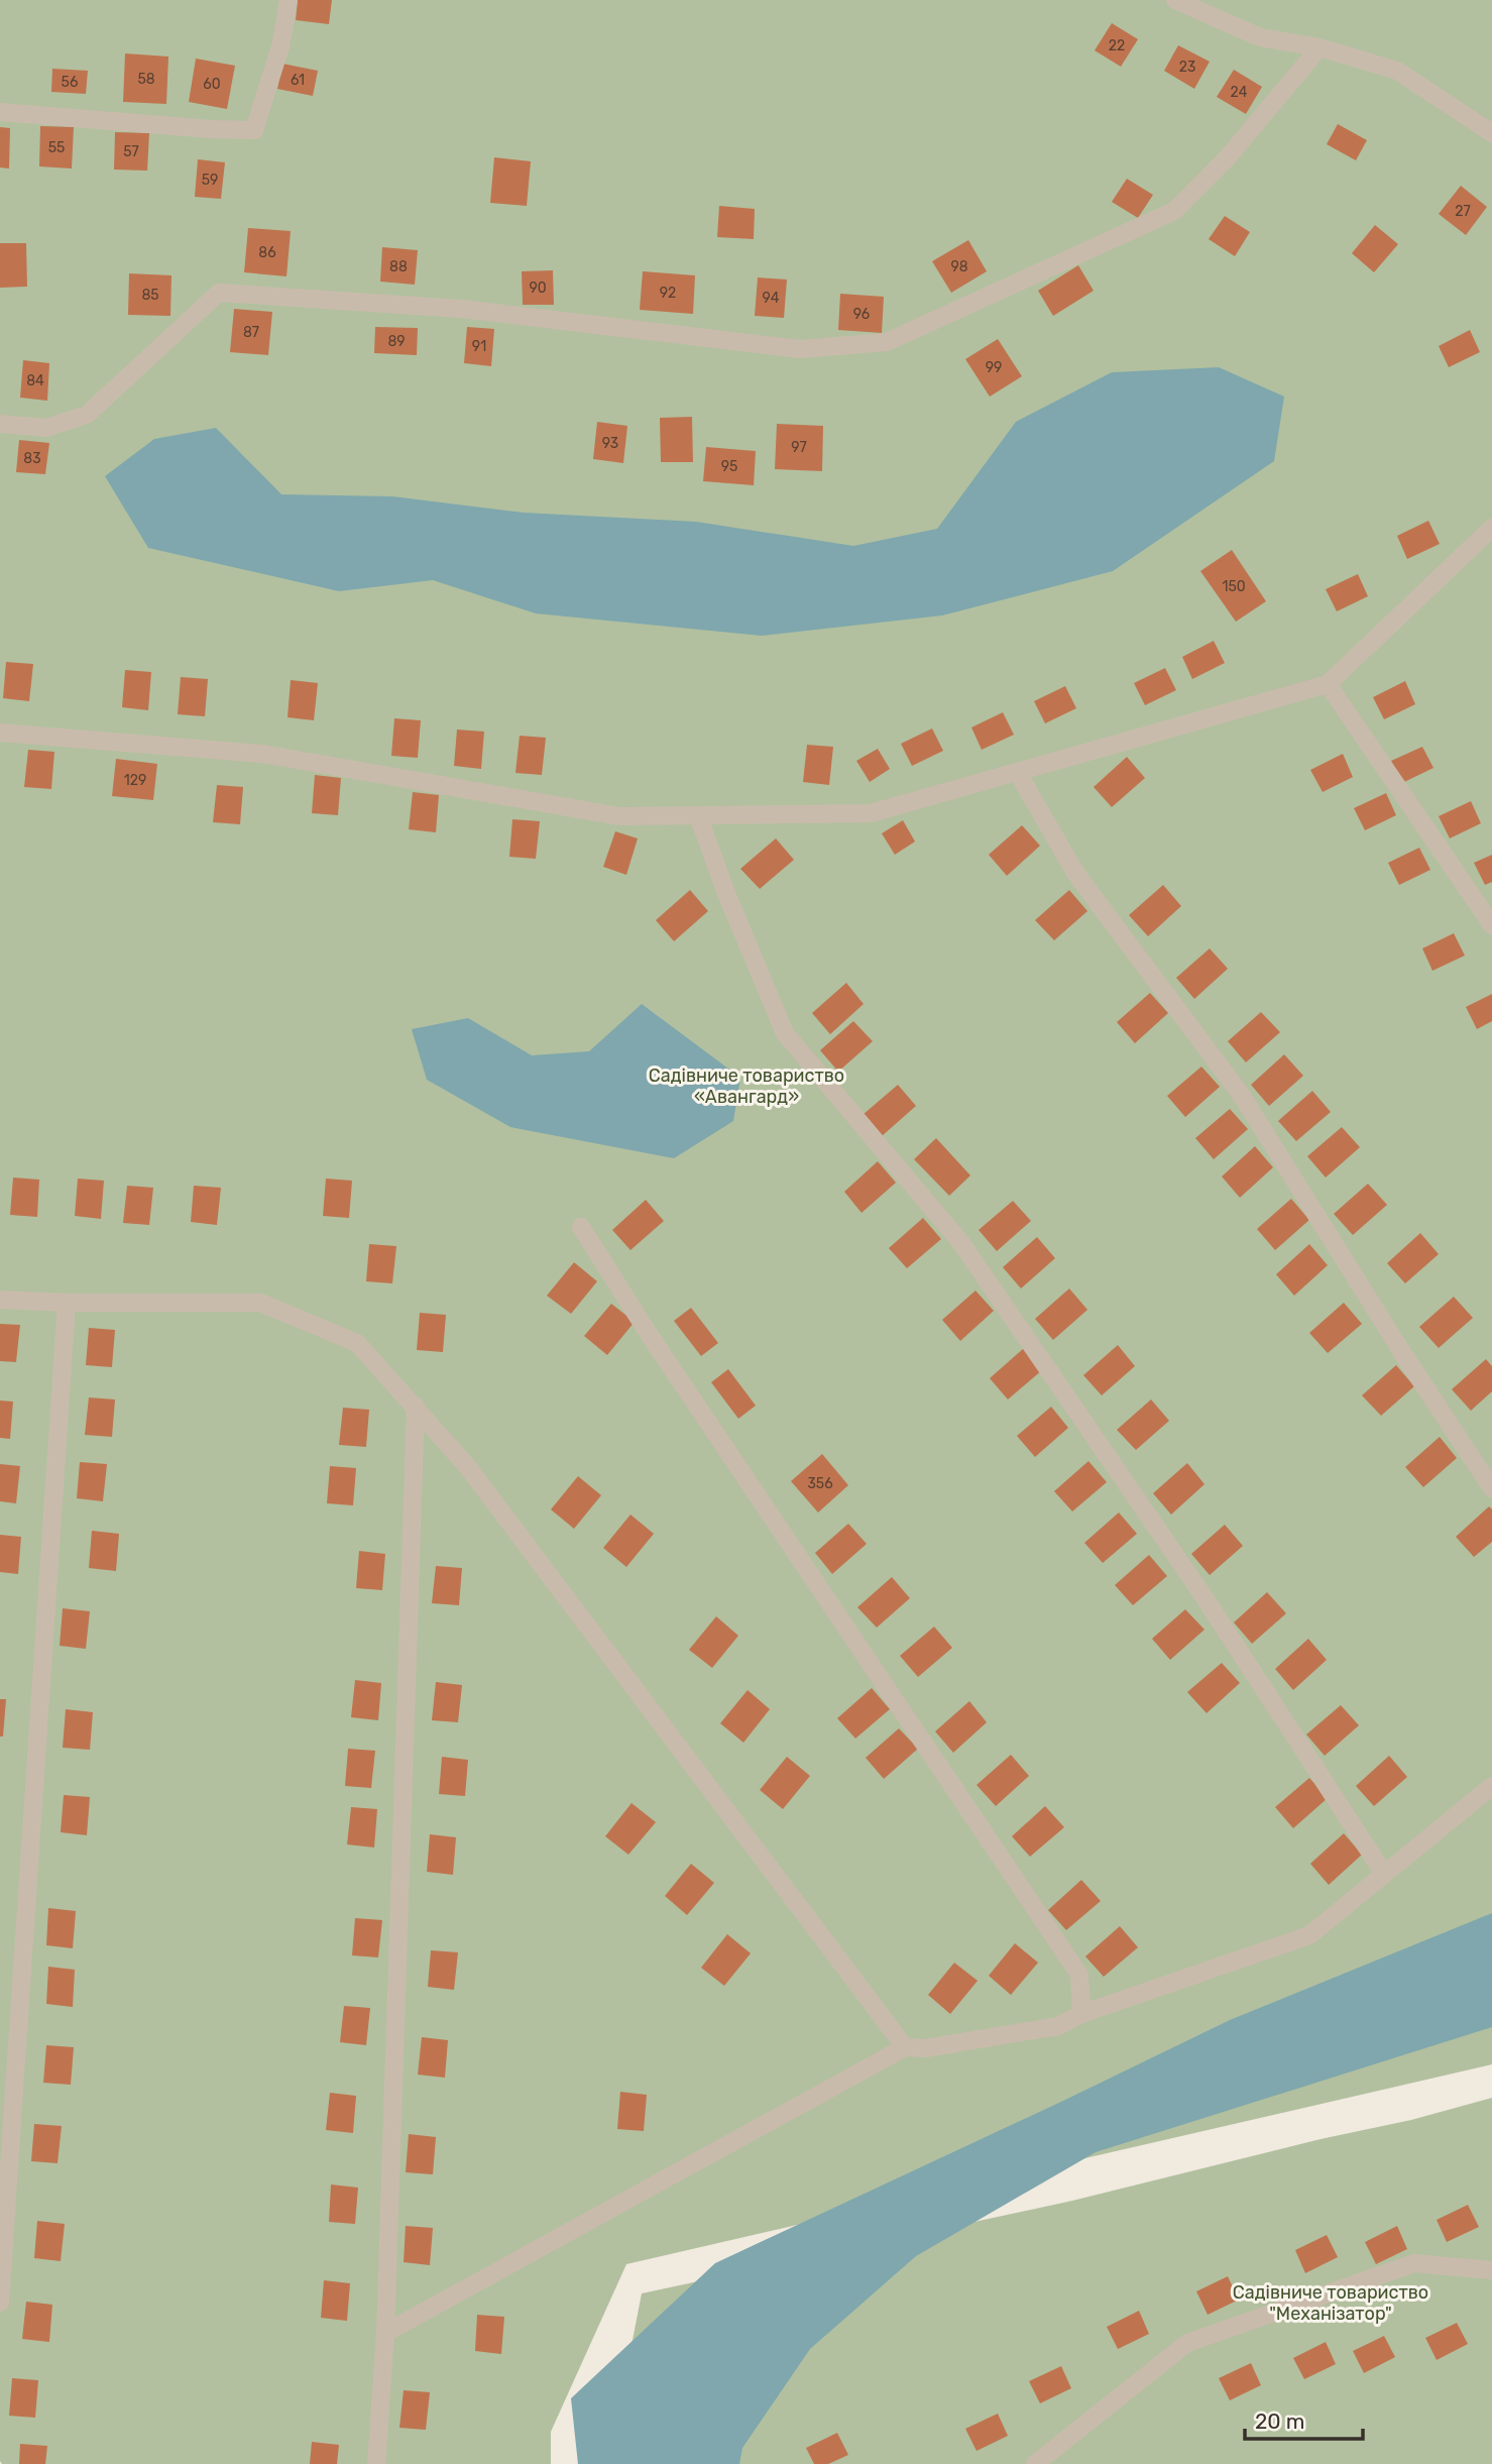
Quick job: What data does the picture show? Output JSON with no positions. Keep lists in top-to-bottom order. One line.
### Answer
{"parks":["Садівниче товариство «Авангард»","Садівниче товариство \"Механізатор\""],"house_numbers":["22","23","58","61","56","60","24","55","57","59","27","86","88","98","90","92","85","94","96","87","89","91","99","84","93","97","83","95","150","129","356"],"scale_bar":"20 m"}
